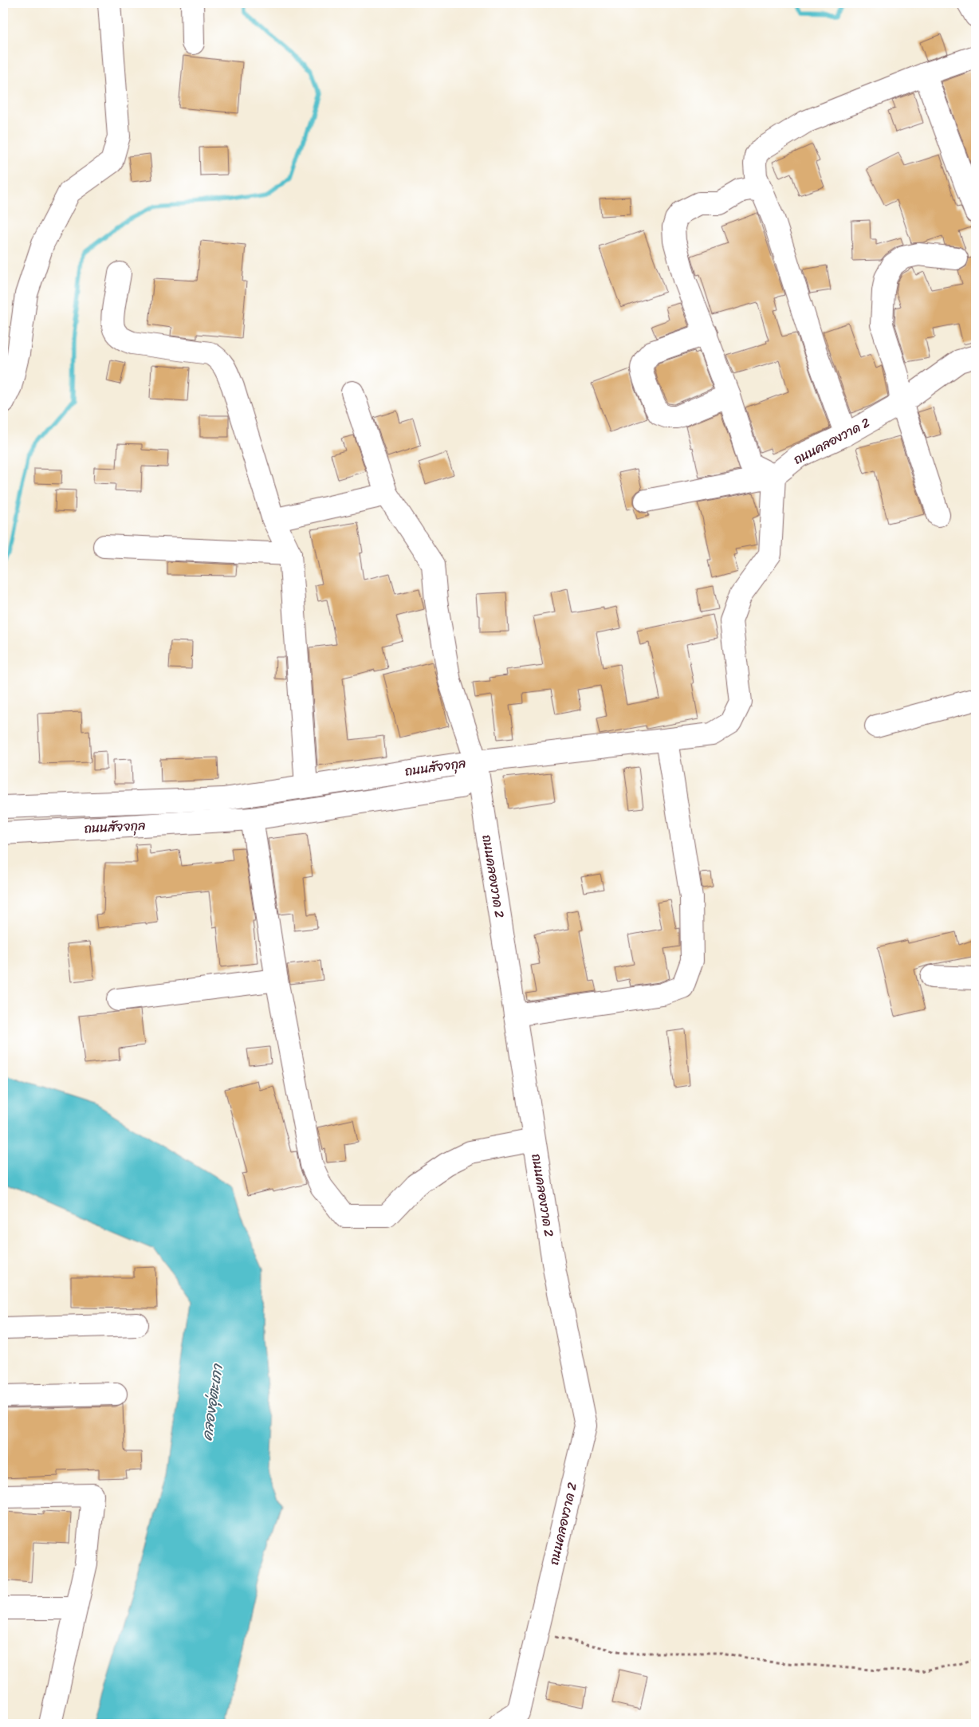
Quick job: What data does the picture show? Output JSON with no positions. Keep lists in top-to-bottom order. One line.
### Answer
{"streets":{"street":["ถนนคลองวาด 2","ถนนสัจจกุล"]},"crossings":[["ถนนคลองวาด 2","ถนนสัจจกุล"]],"water":["คลองอุ่ตะเภา"]}
